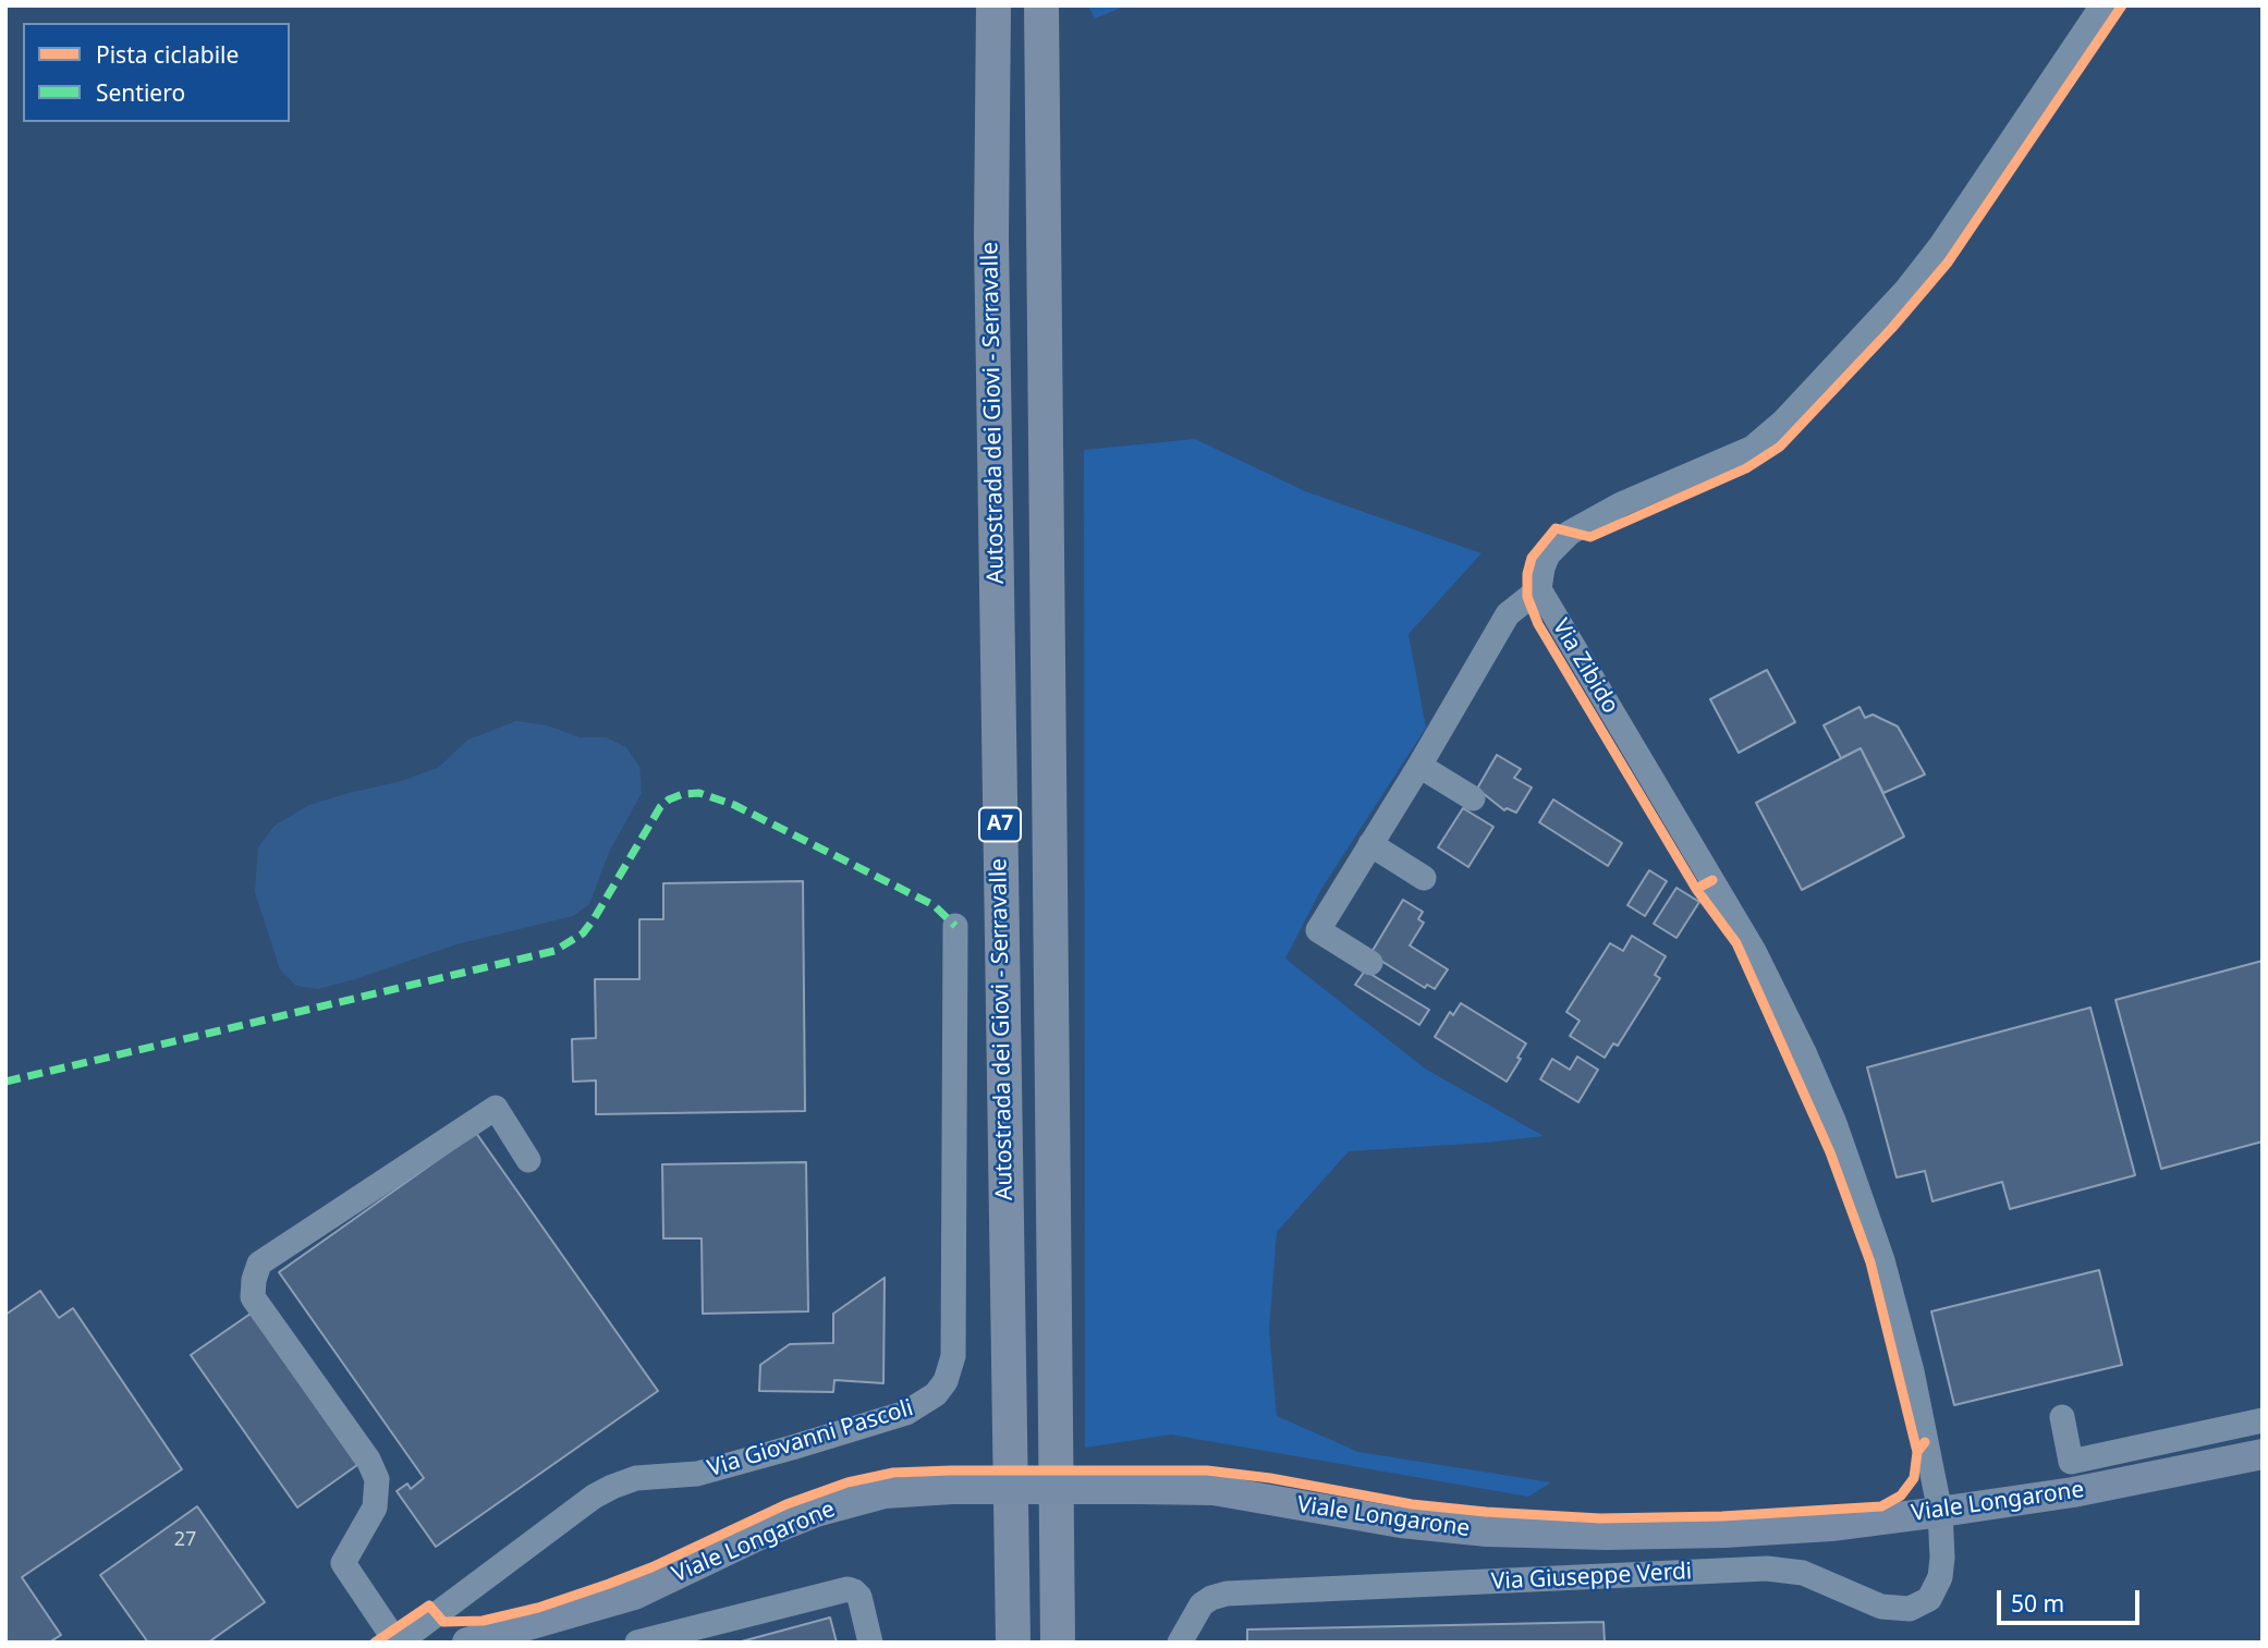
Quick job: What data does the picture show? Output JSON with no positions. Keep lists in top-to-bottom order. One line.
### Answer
{"streets":{"highway":["Autostrada dei Giovi - Serravalle","A7"],"main road":["Viale Longarone"],"street":["Via Zibido","Via Giovanni Pascoli","Via Giuseppe Verdi"]},"crossings":[["Via Zibido","Viale Longarone"],["Via Zibido","Via Giuseppe Verdi"],["Viale Longarone","Via Giuseppe Verdi"]],"house_numbers":["27"],"legend":["Pista ciclabile","Sentiero"],"scale_bar":"50 m"}
